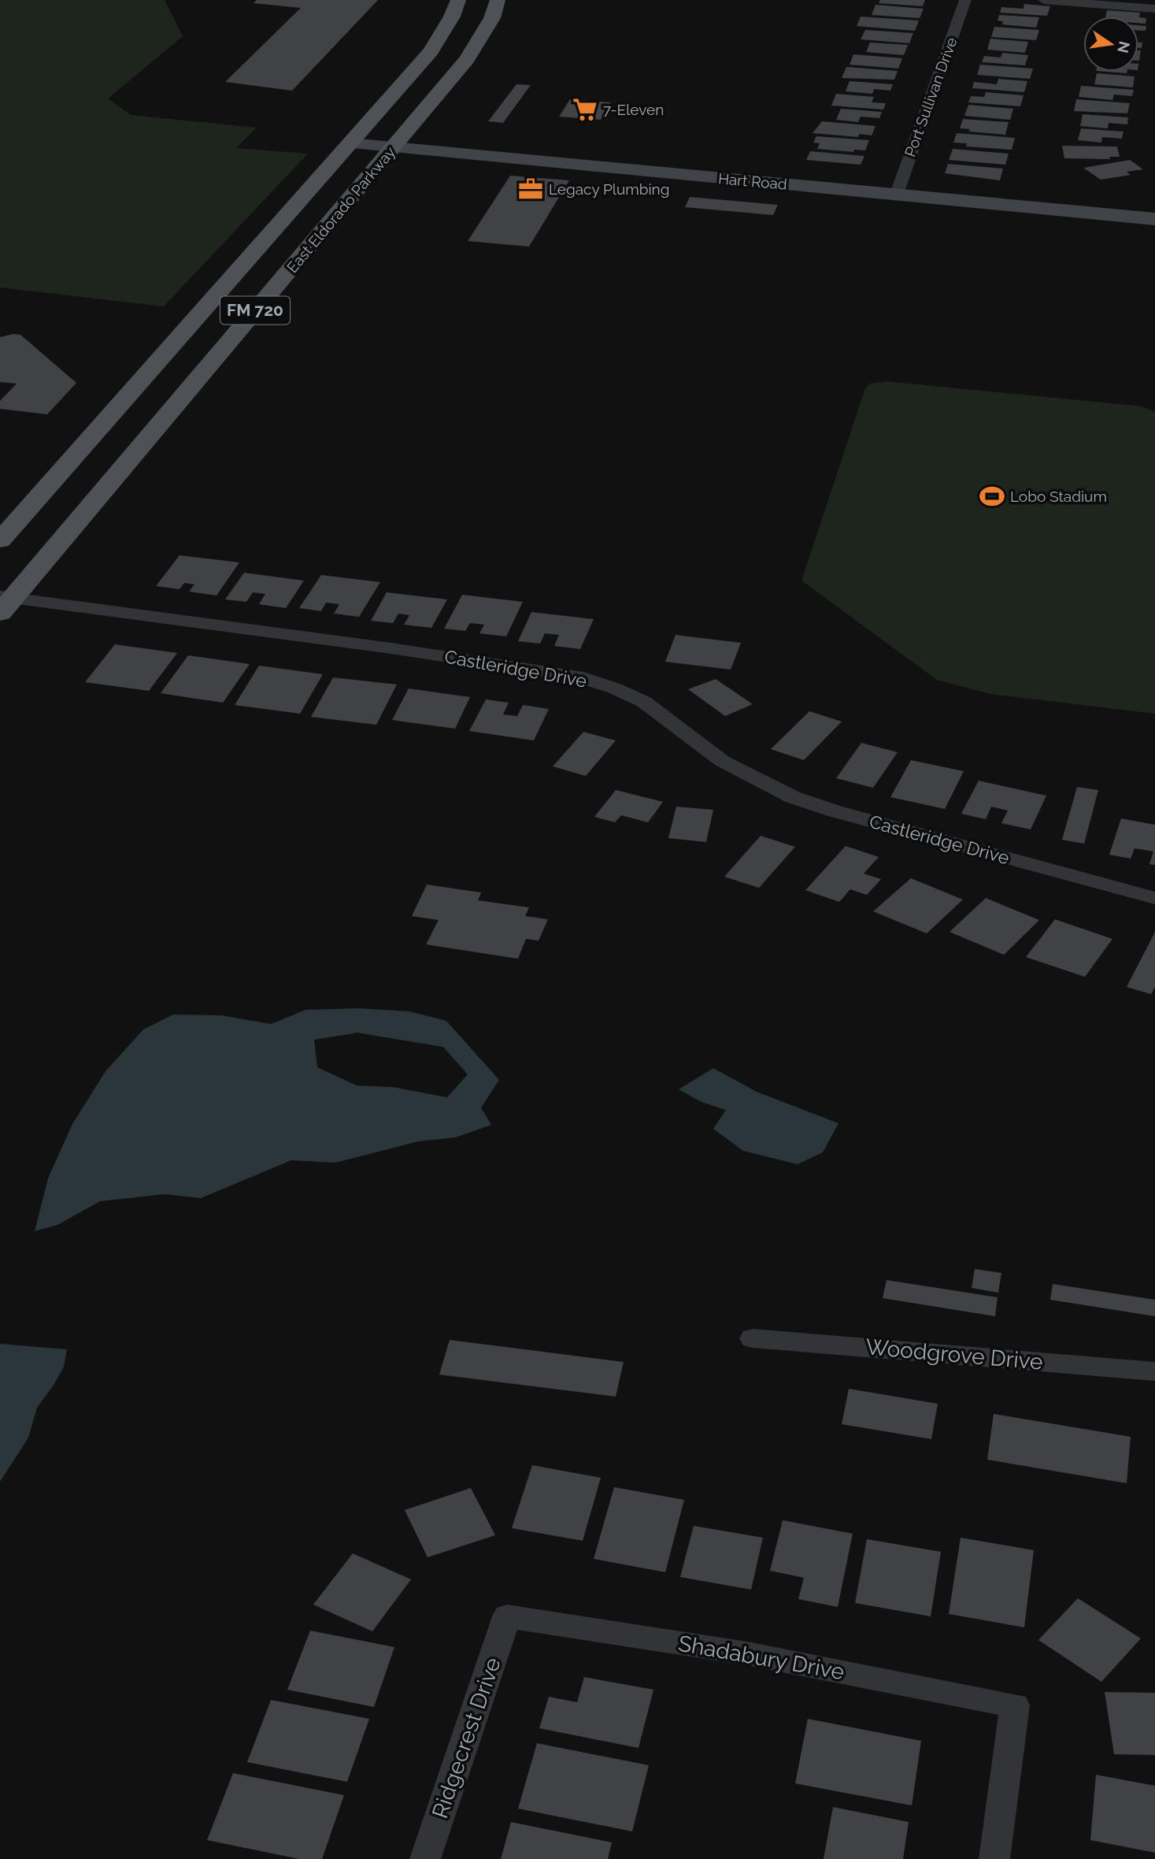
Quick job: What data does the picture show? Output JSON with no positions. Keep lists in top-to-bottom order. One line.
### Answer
{"streets":{"main road":["East Eldorado Parkway","FM 720"],"street":["Port Sullivan Drive","Hart Road","Castleridge Drive","Woodgrove Drive","Shadabury Drive","Ridgecrest Drive"]},"crossings":[["Port Sullivan Drive","Hart Road"],["Hart Road","East Eldorado Parkway"],["East Eldorado Parkway","Castleridge Drive"],["Shadabury Drive","Ridgecrest Drive"]],"places":{"supermarket":["7-Eleven"],"office":["Legacy Plumbing"],"sports":["Lobo Stadium"]},"north":"right"}
